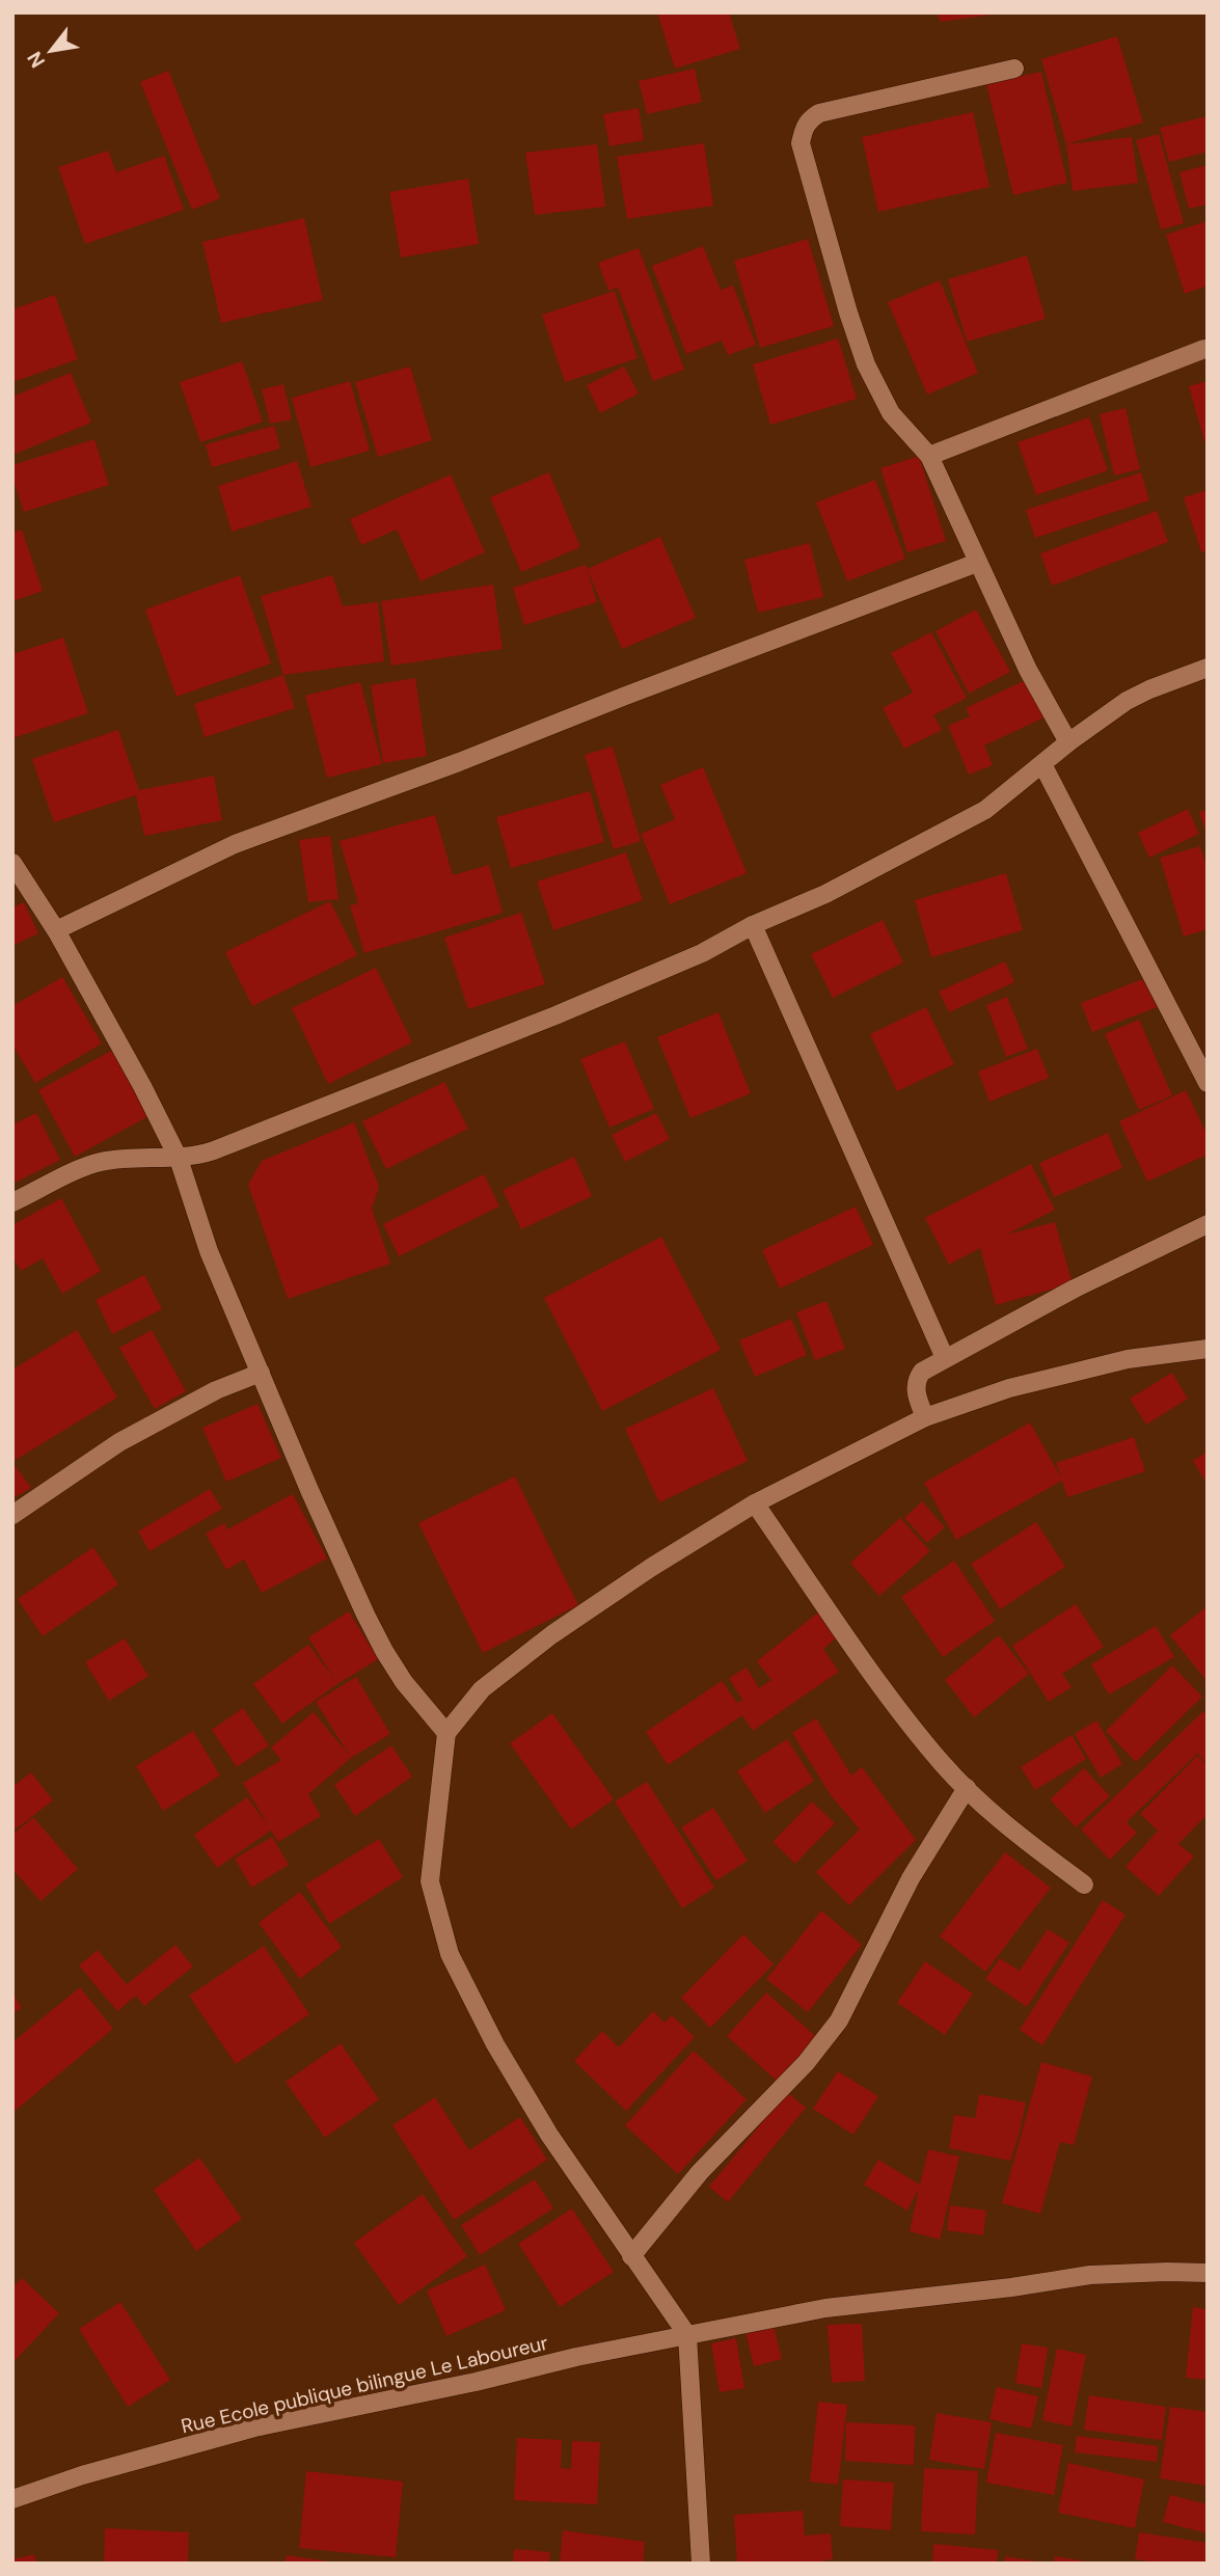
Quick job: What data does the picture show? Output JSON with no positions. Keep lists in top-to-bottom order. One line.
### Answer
{"streets":{"street":["Rue Ecole publique bilingue Le Laboureur"]},"north":"bottom left"}
